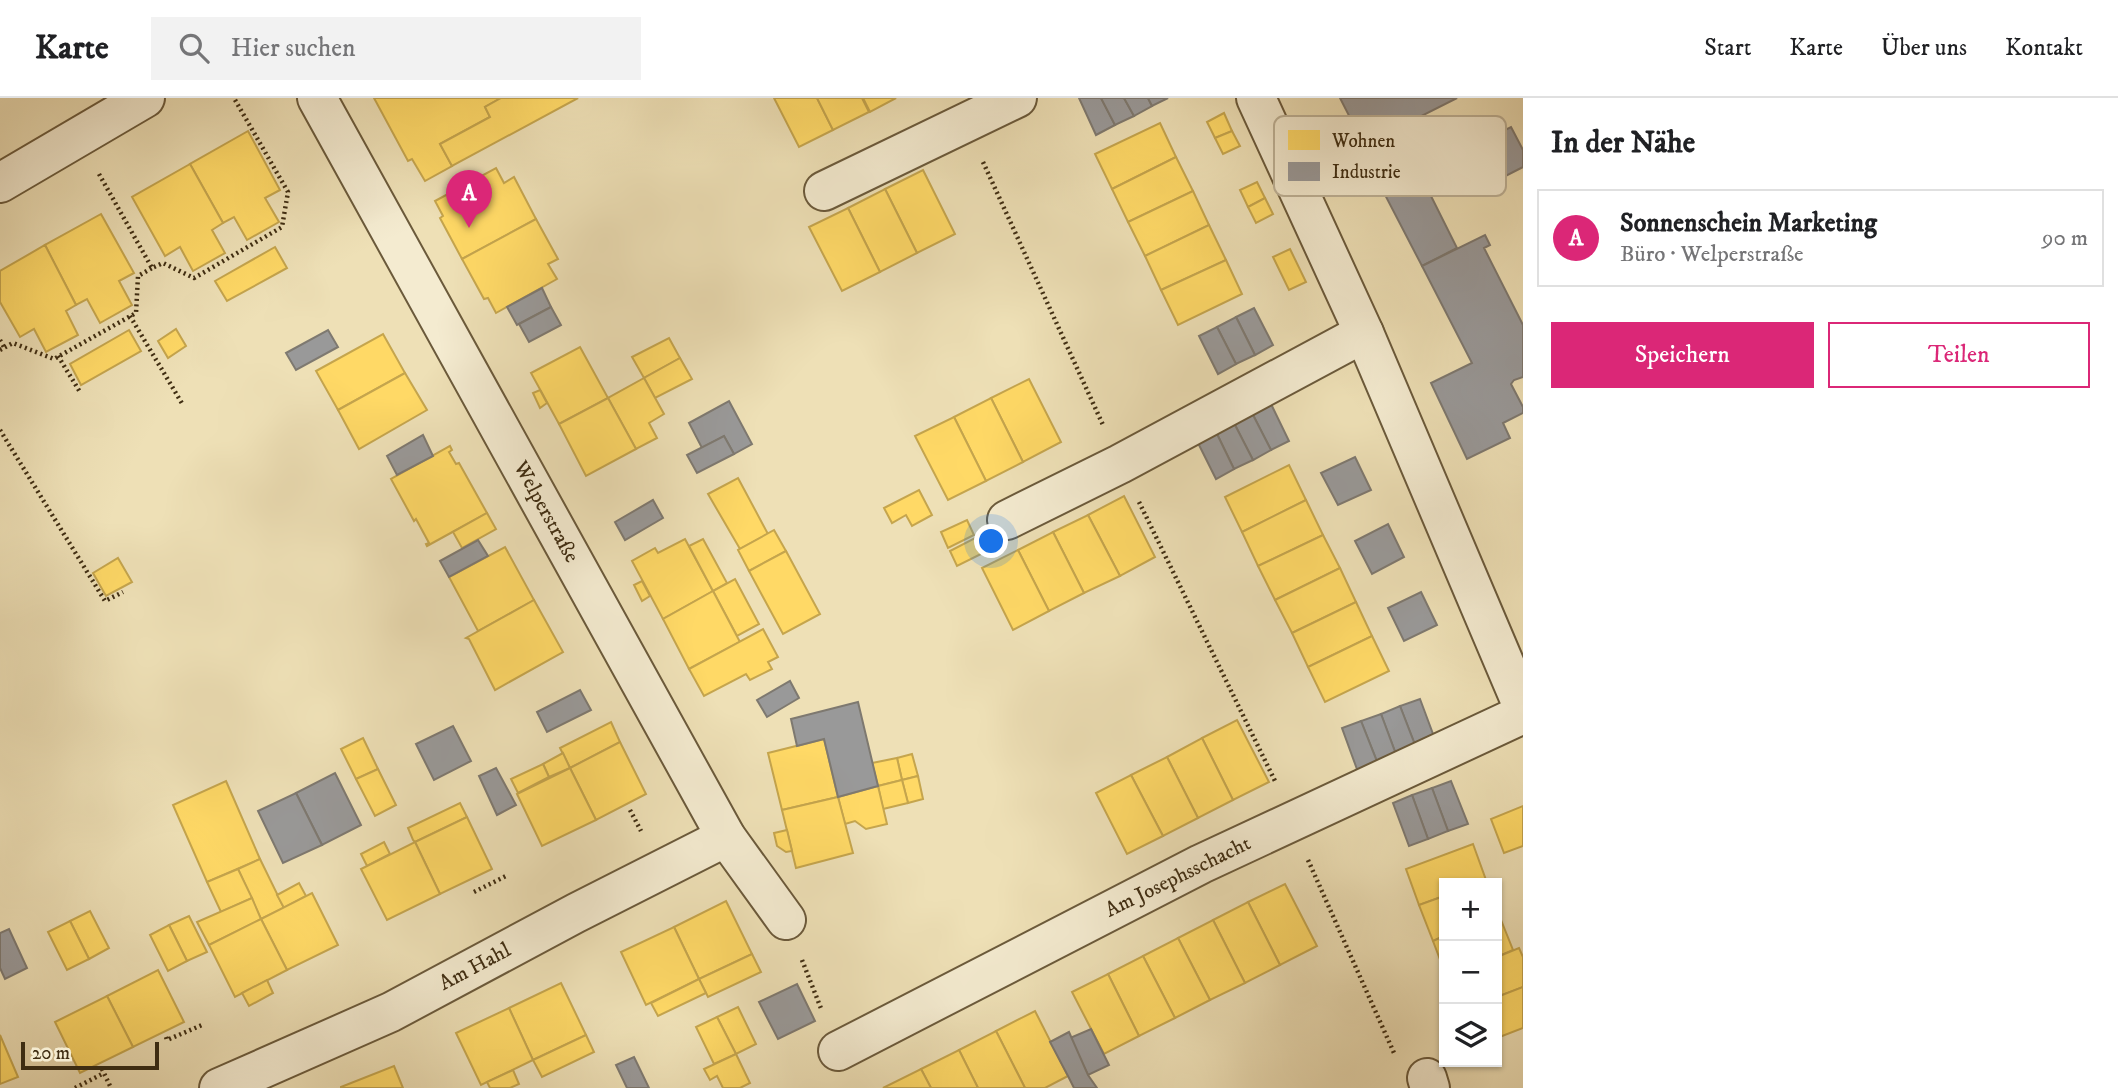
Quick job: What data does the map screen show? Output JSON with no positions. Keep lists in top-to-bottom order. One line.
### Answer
{"streets":{"street":["Welperstraße","Am Josephsschacht","Am Hahl"]},"crossings":[["Welperstraße","Am Hahl"]],"legend":["Wohnen","Industrie"],"scale_bar":"20 m","page":{"header":"Karte","search":"Hier suchen","nav":["Start","Karte","Über uns","Kontakt"],"heading":"In der Nähe","pins":"A","list":[{"mark":"A","name":"Sonnenschein Marketing","note":"Büro · Welperstraße","value":"90 m"}],"buttons":["Speichern","Teilen"],"map_buttons":["+","−"],"scale":"20 m"}}
